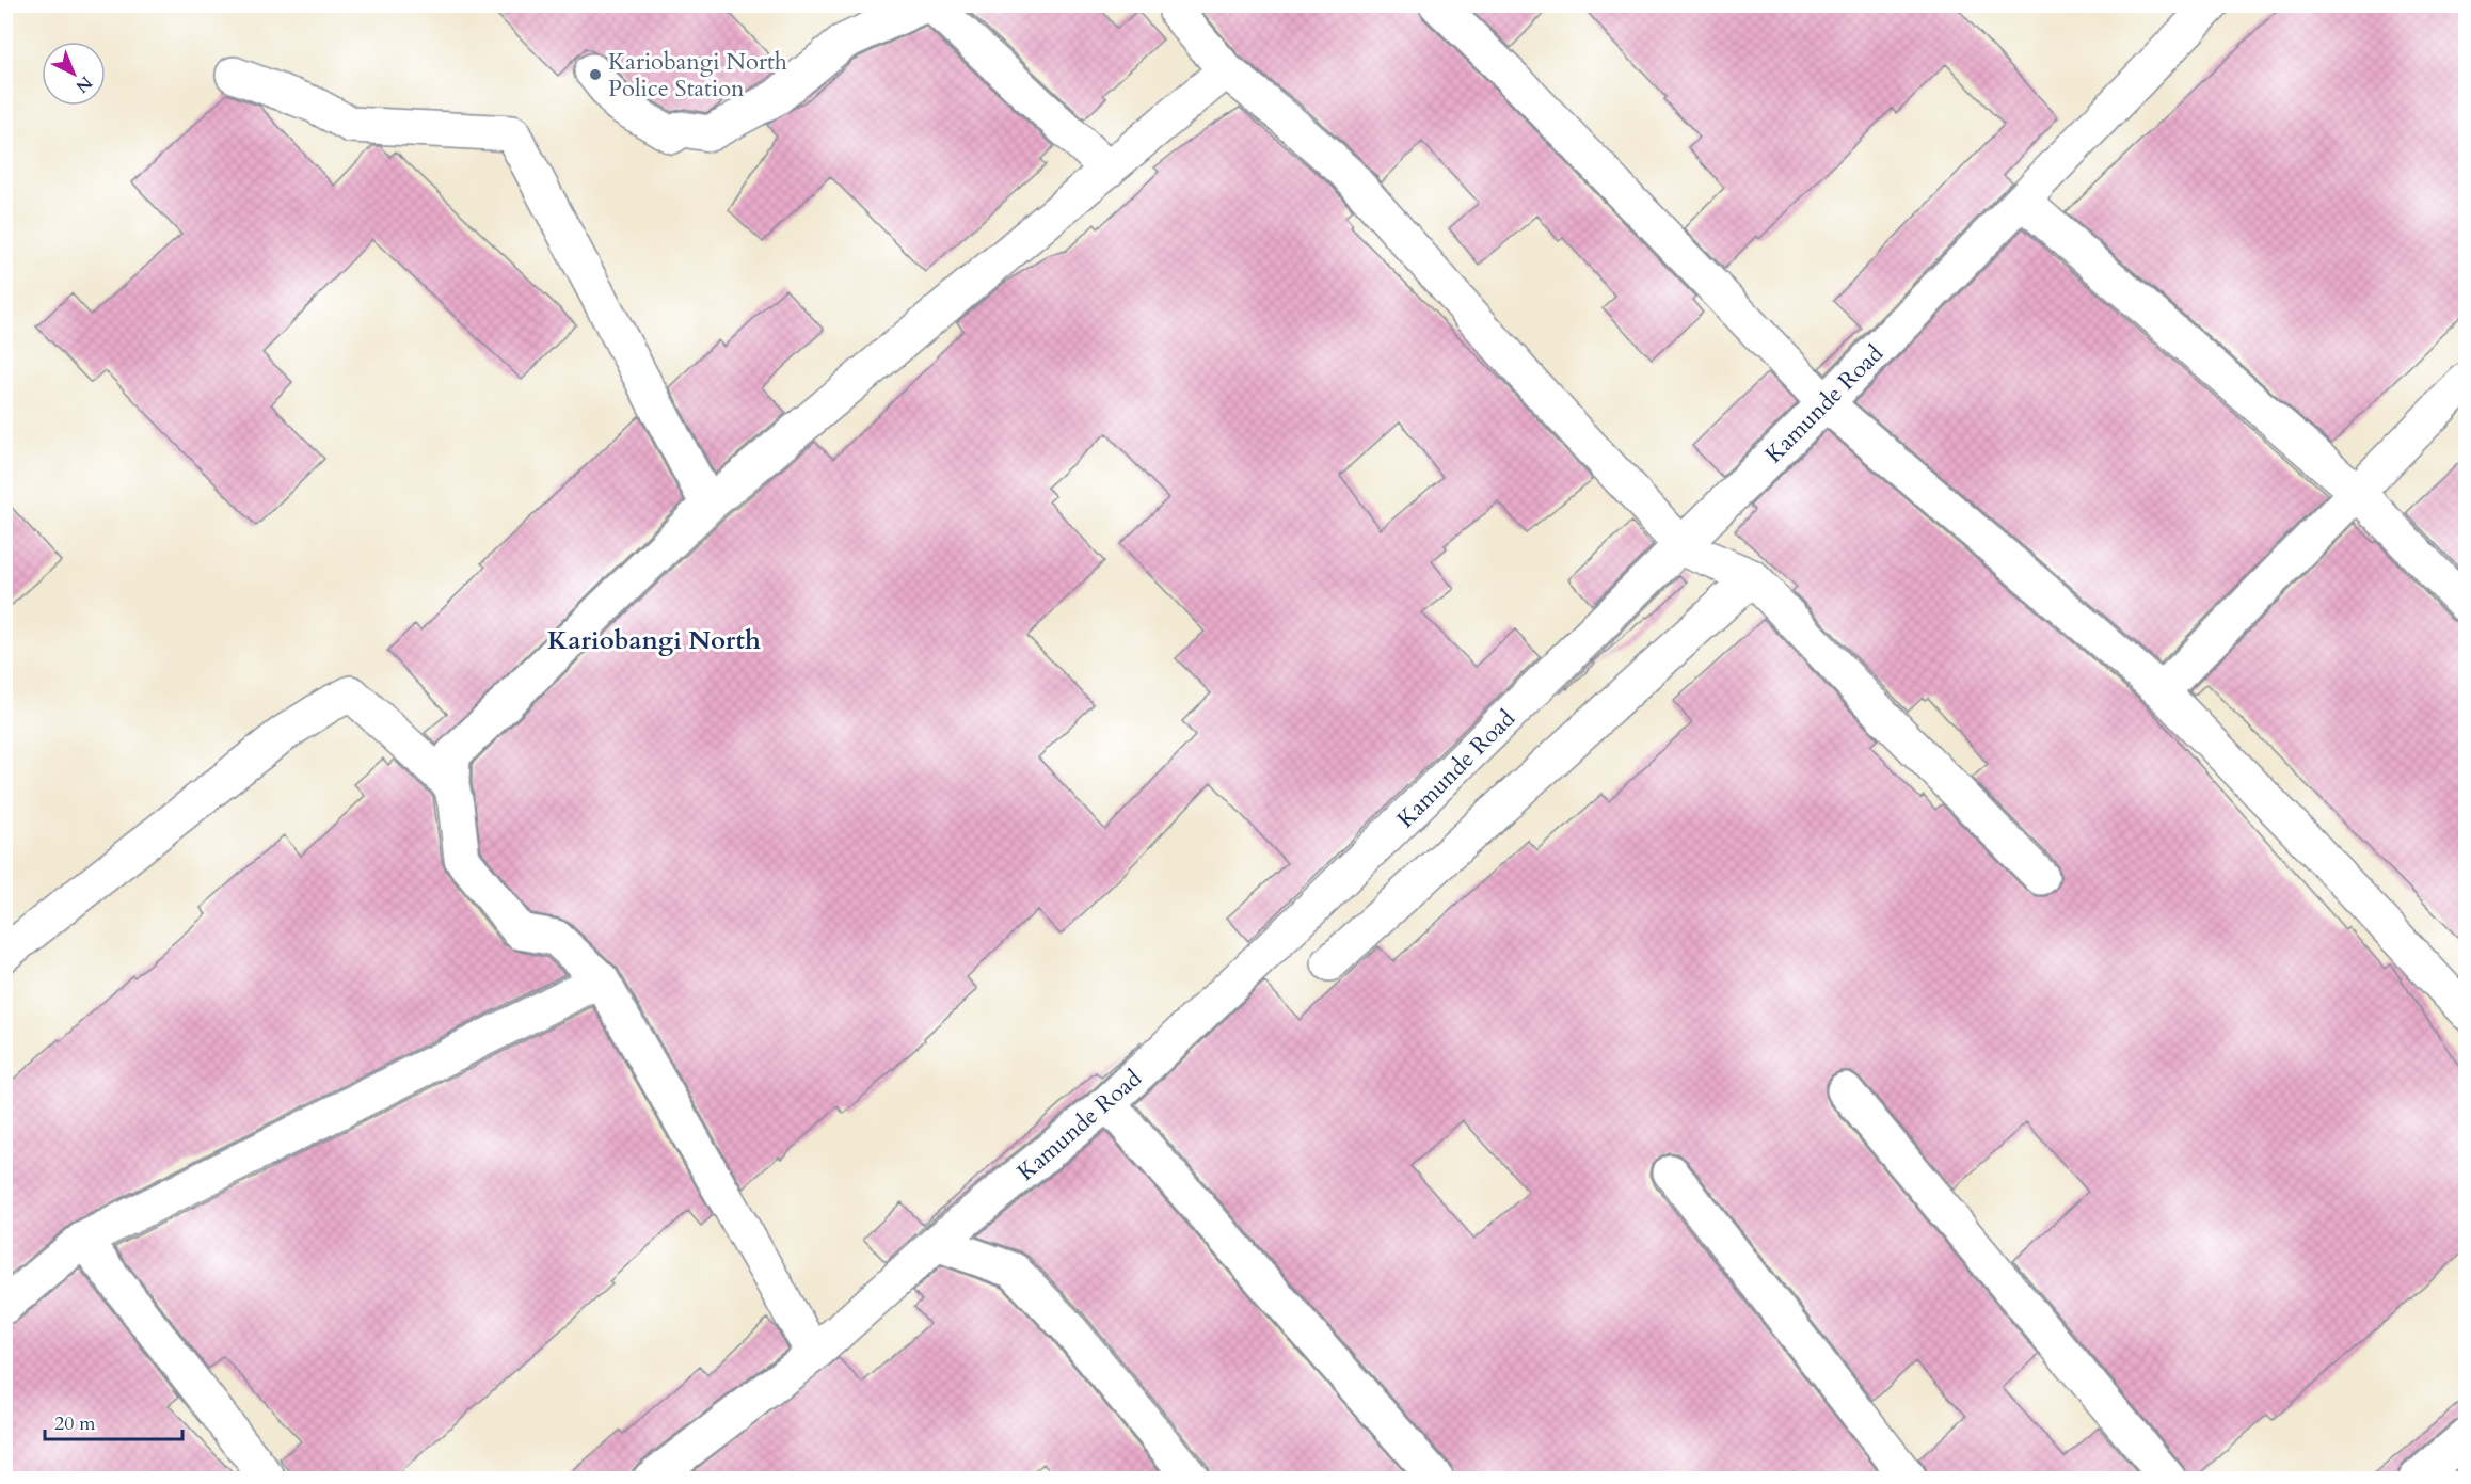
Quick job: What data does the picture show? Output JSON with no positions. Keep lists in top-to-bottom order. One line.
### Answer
{"streets":{"street":["Kamunde Road"]},"districts":["Kariobangi North"],"places":["Kariobangi North Police Station"],"scale_bar":"20 m","north":"bottom right"}
